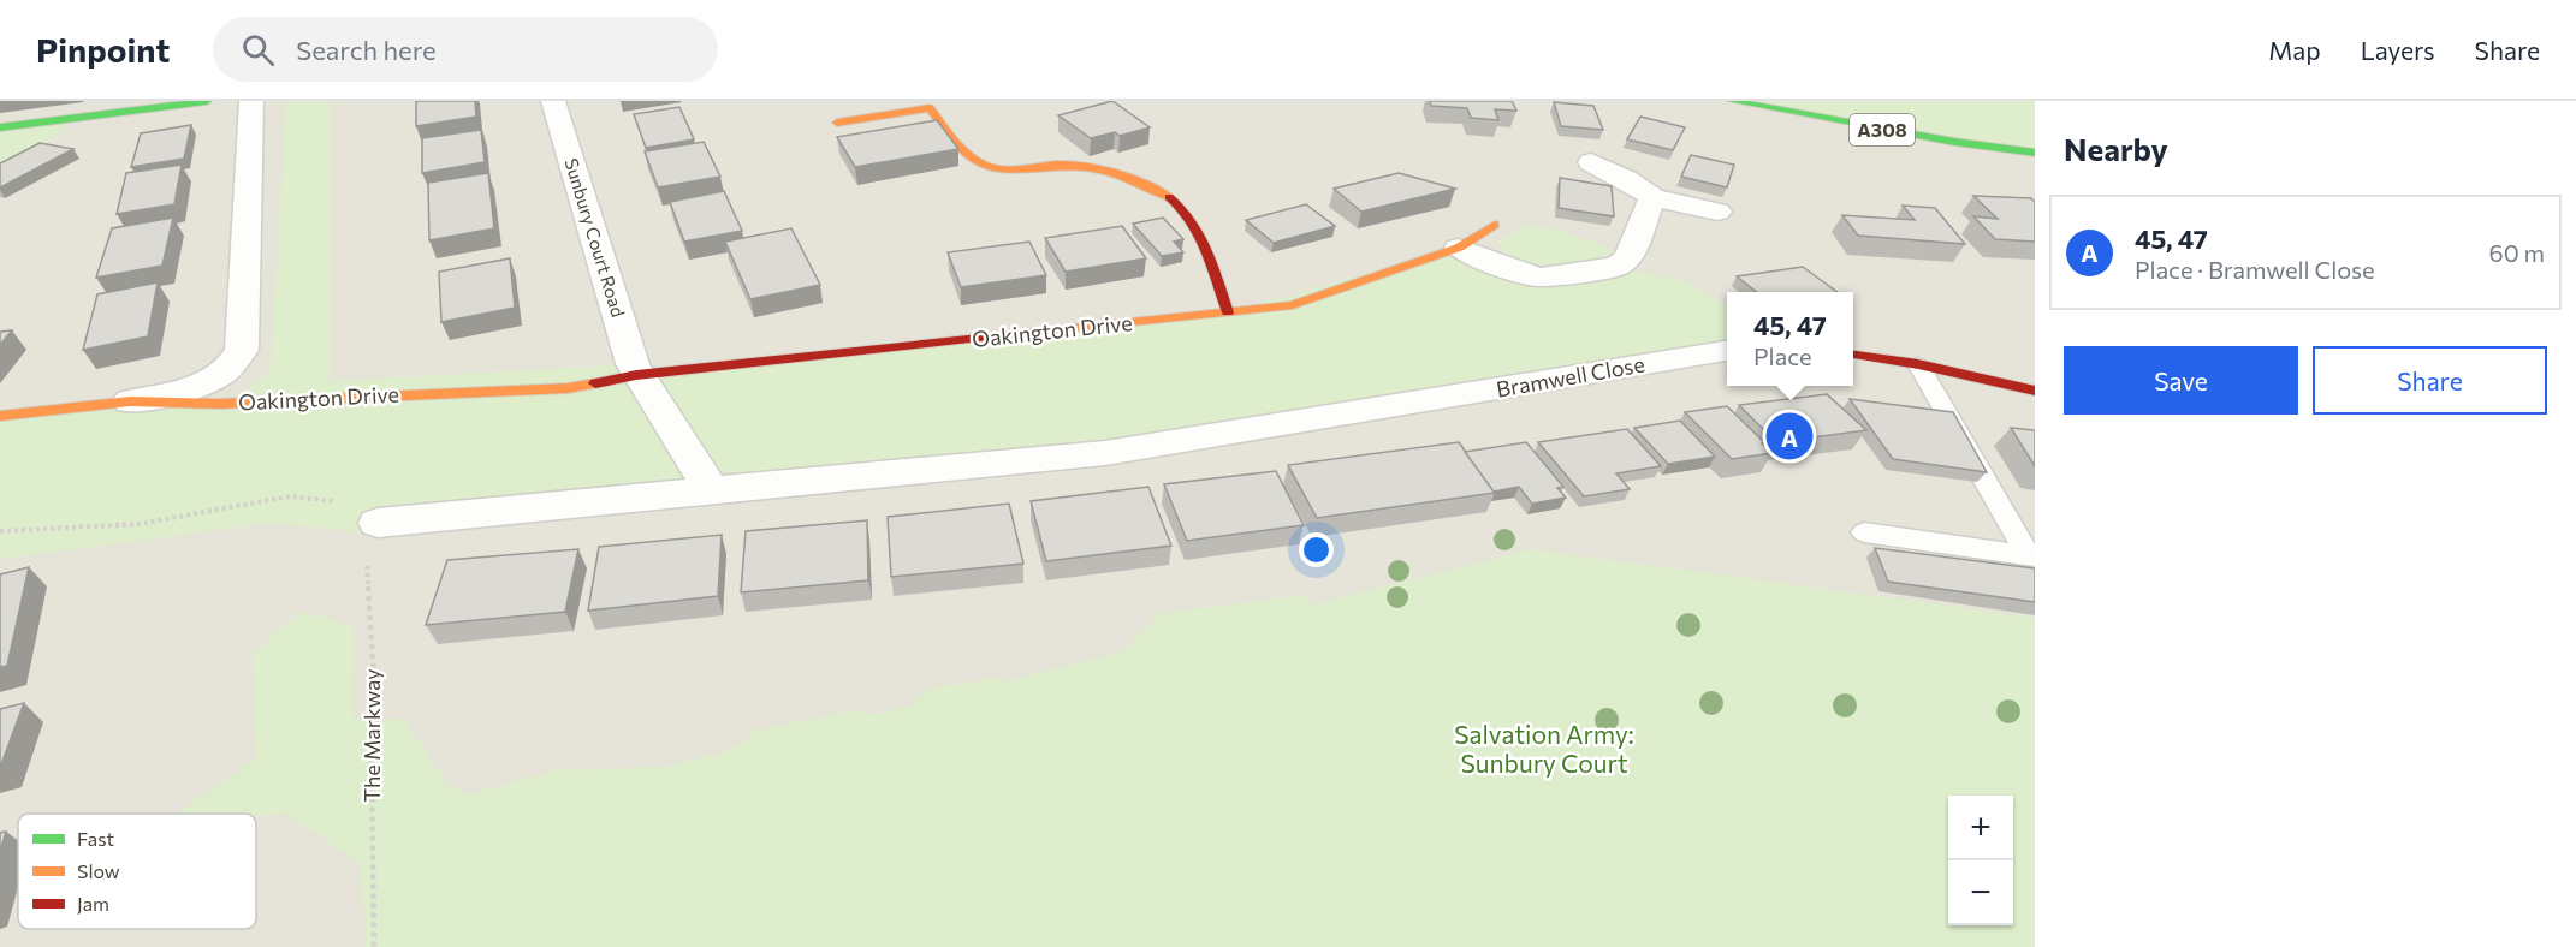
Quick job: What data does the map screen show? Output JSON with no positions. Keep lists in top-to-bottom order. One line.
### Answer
{"streets":{"main road":["A308","Oakington Drive"],"street":["Sunbury Court Road","Bramwell Close"],"path":["The Markway"]},"crossings":[["Sunbury Court Road","Oakington Drive"]],"parks":["Salvation Army: Sunbury Court"],"legend":["Fast","Slow","Jam"],"page":{"header":"Pinpoint","search":"Search here","nav":["Map","Layers","Share"],"heading":"Nearby","list":[{"mark":"A","name":"45, 47","note":"Place · Bramwell Close","value":"60 m"}],"popup":["45, 47","Place"],"buttons":["Save","Share"],"pins":"A","map_buttons":["+","−"]}}
